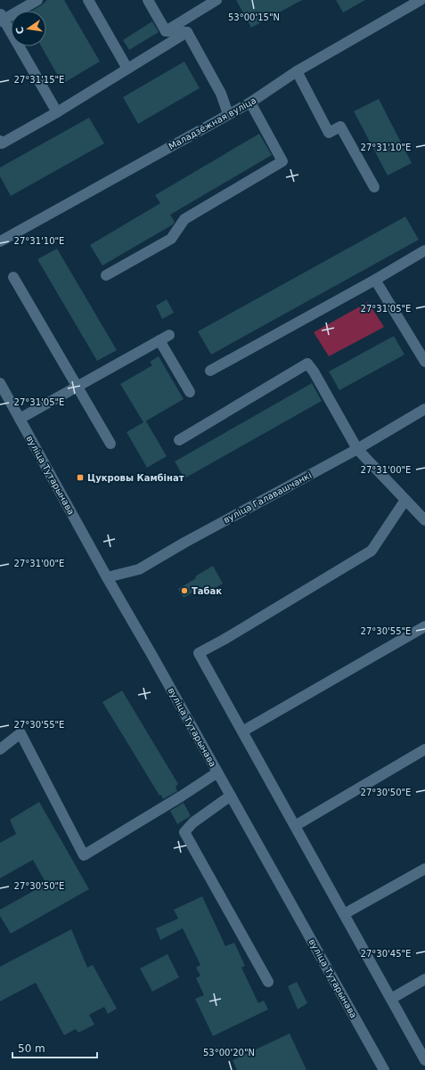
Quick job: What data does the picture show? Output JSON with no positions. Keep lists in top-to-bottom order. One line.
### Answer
{"streets":{"street":["Маладзёжная вуліца","вуліца Тутарынава","вуліца Галавашчанкі"]},"crossings":[["вуліца Тутарынава","вуліца Галавашчанкі"]],"places":{"transit":["Цукровы Камбінат"],"other":["Табак"]},"scale_bar":"50 m","north":"left","coordinates":["53°00'15\"N","27°31'15\"E","27°31'10\"E","27°31'05\"E","27°31'00\"E","27°30'55\"E","27°30'50\"E","27°30'45\"E","53°00'20\"N"]}
